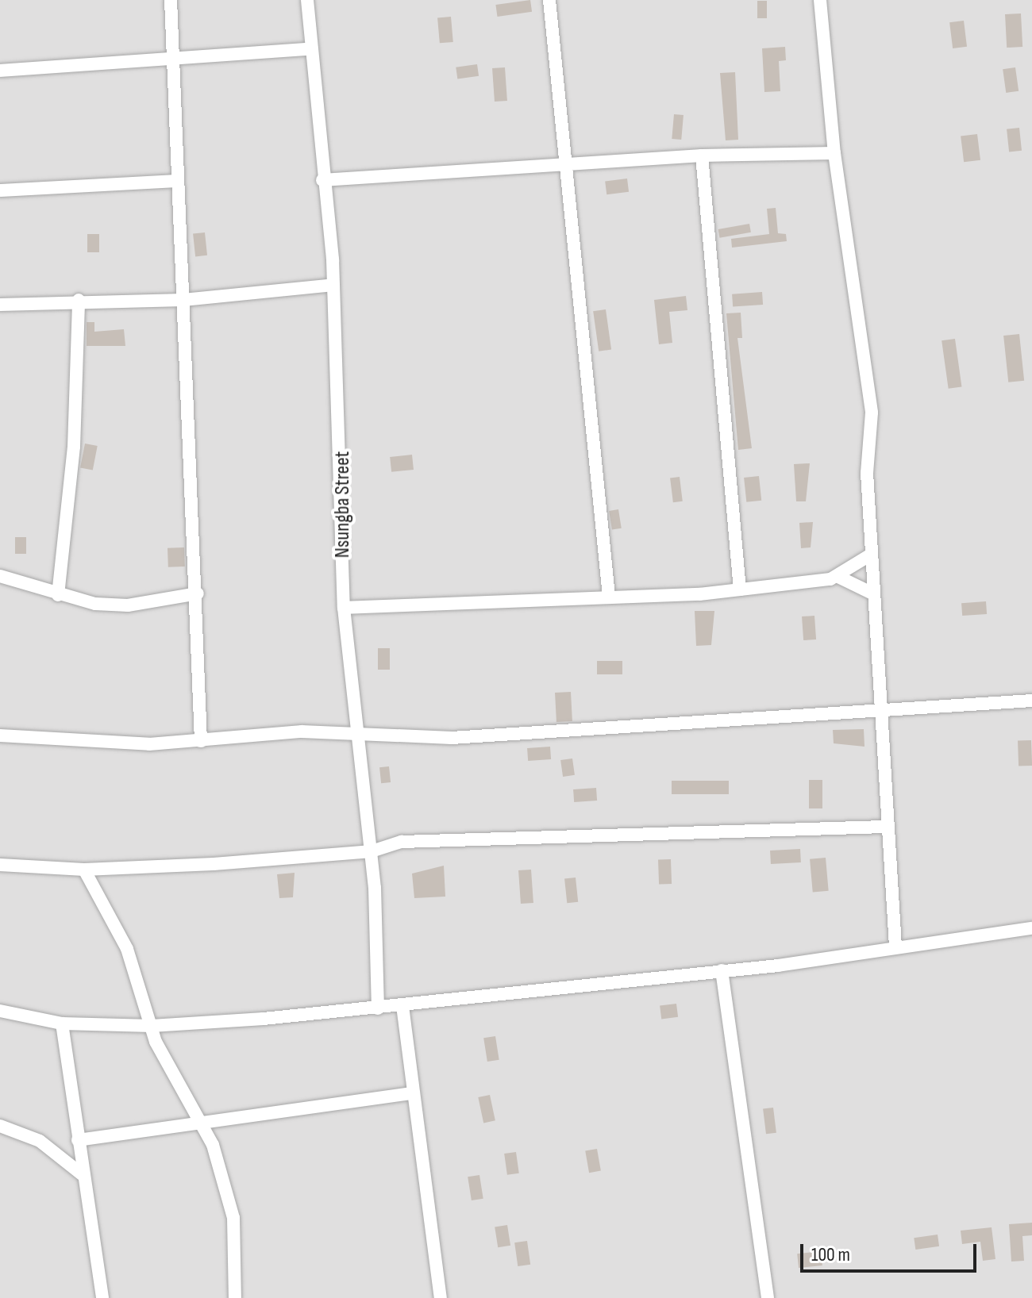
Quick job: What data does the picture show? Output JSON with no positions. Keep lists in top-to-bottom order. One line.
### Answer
{"streets":{"street":["Nsungba Street"]},"scale_bar":"100 m"}
